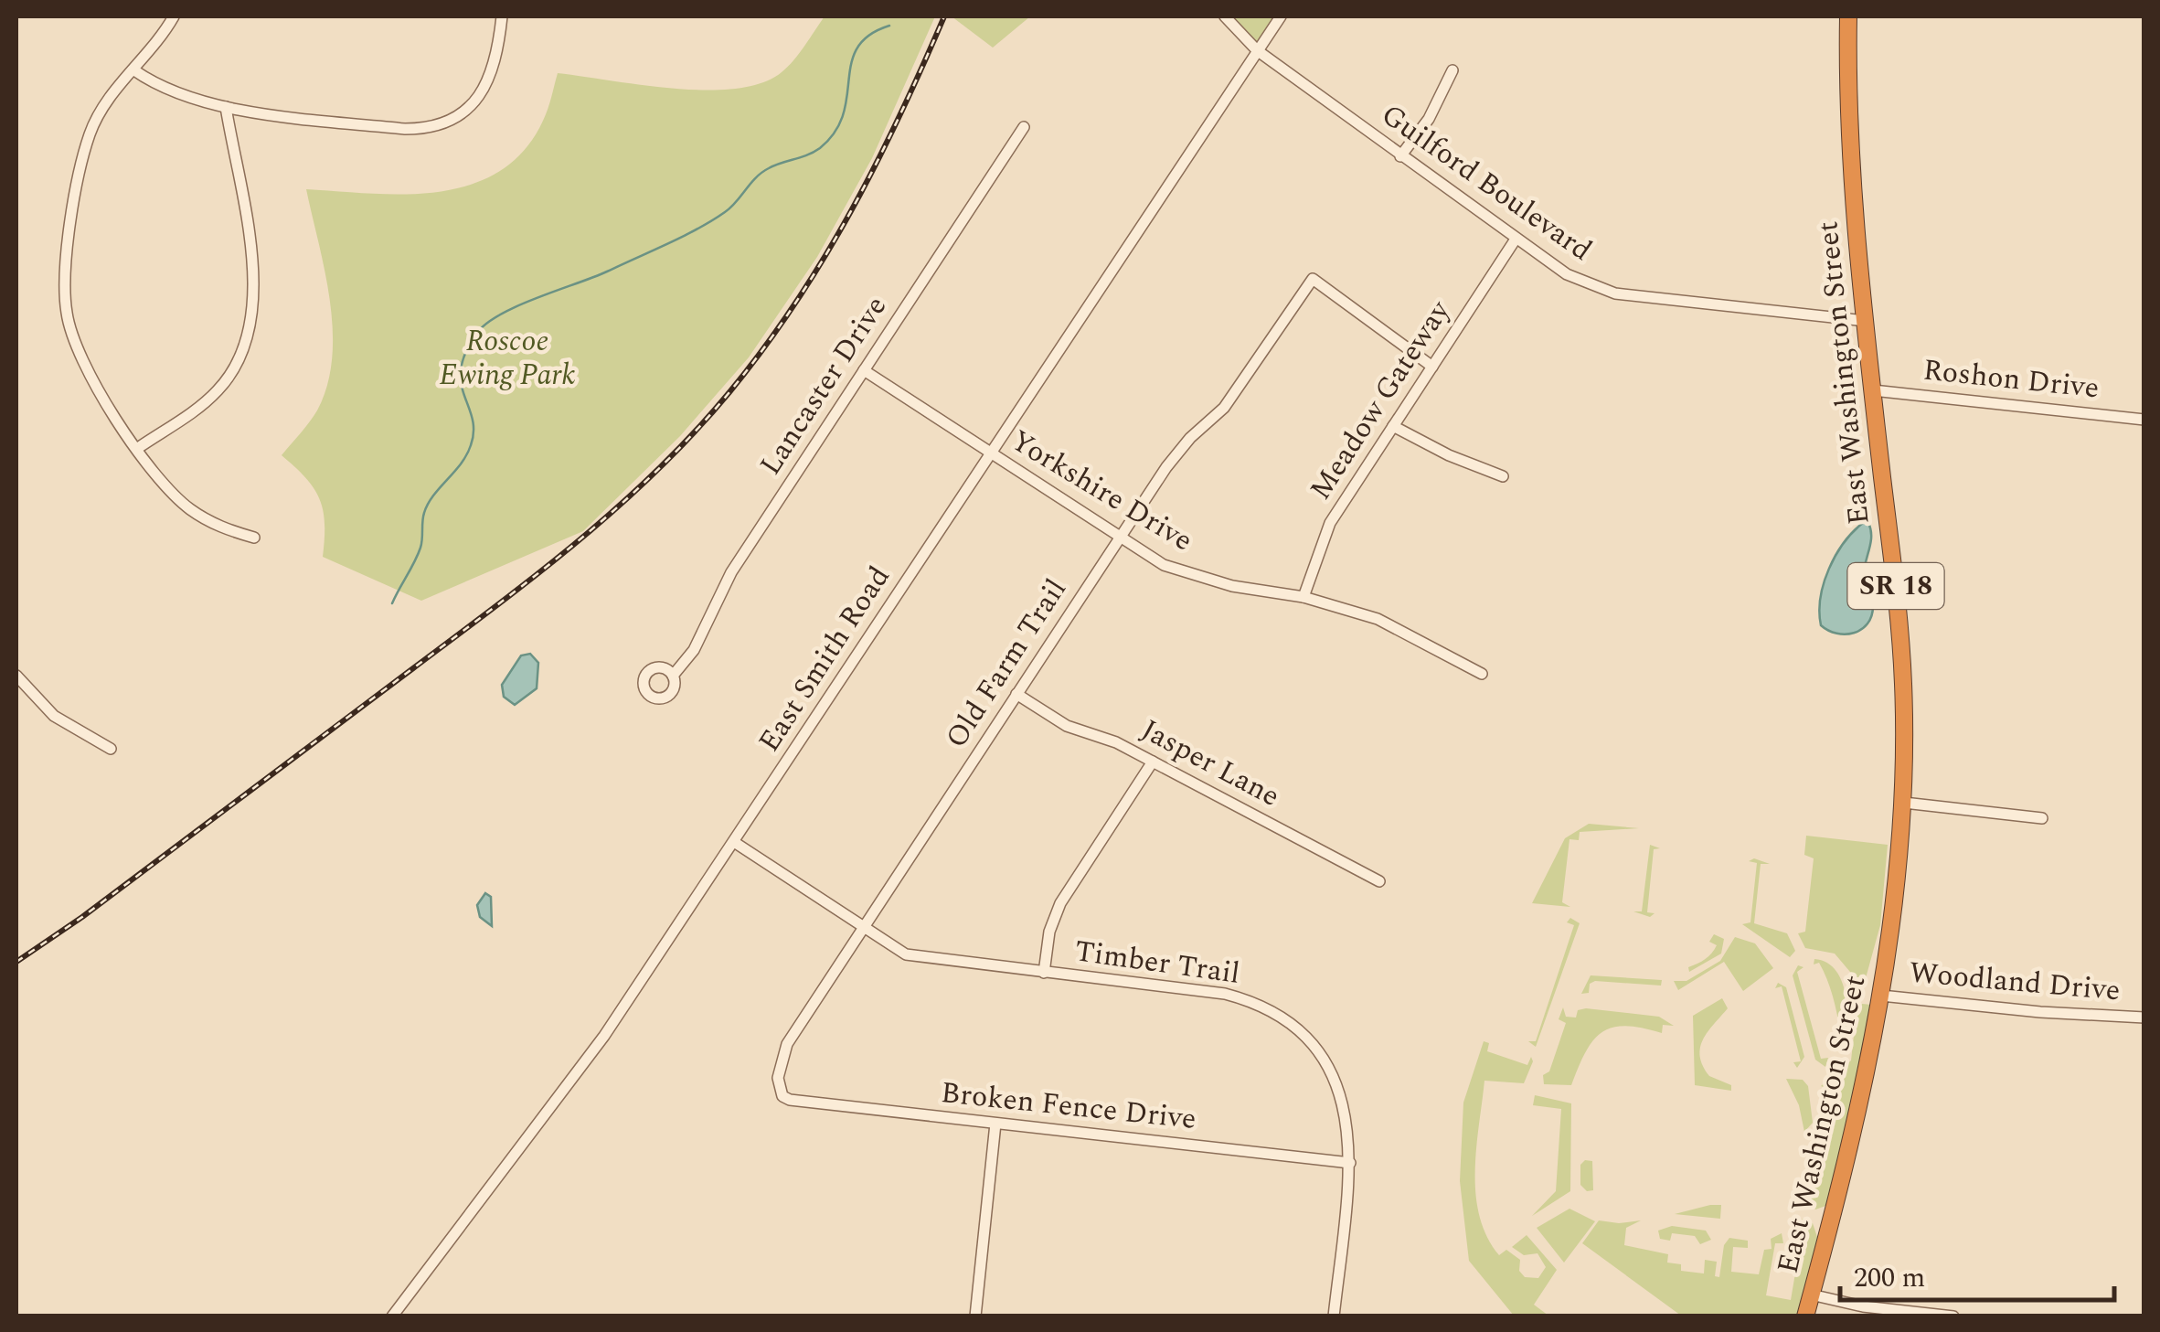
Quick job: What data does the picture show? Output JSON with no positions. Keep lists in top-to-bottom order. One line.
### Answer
{"streets":{"highway":["East Washington Street","SR 18"],"street":["Guilford Boulevard","Roshon Drive","Lancaster Drive","Meadow Gateway","Yorkshire Drive","East Smith Road","Old Farm Trail","Jasper Lane","Timber Trail","Woodland Drive","Broken Fence Drive"]},"crossings":[["Guilford Boulevard","East Washington Street"],["Guilford Boulevard","Meadow Gateway"],["Guilford Boulevard","East Smith Road"],["East Washington Street","Roshon Drive"],["East Washington Street","Woodland Drive"],["Lancaster Drive","Yorkshire Drive"],["Meadow Gateway","Yorkshire Drive"],["Meadow Gateway","Old Farm Trail"],["Yorkshire Drive","East Smith Road"],["Yorkshire Drive","Old Farm Trail"],["East Smith Road","Timber Trail"],["Old Farm Trail","Jasper Lane"],["Old Farm Trail","Timber Trail"],["Old Farm Trail","Broken Fence Drive"],["Timber Trail","Broken Fence Drive"]],"parks":["Roscoe Ewing Park"],"scale_bar":"200 m"}
